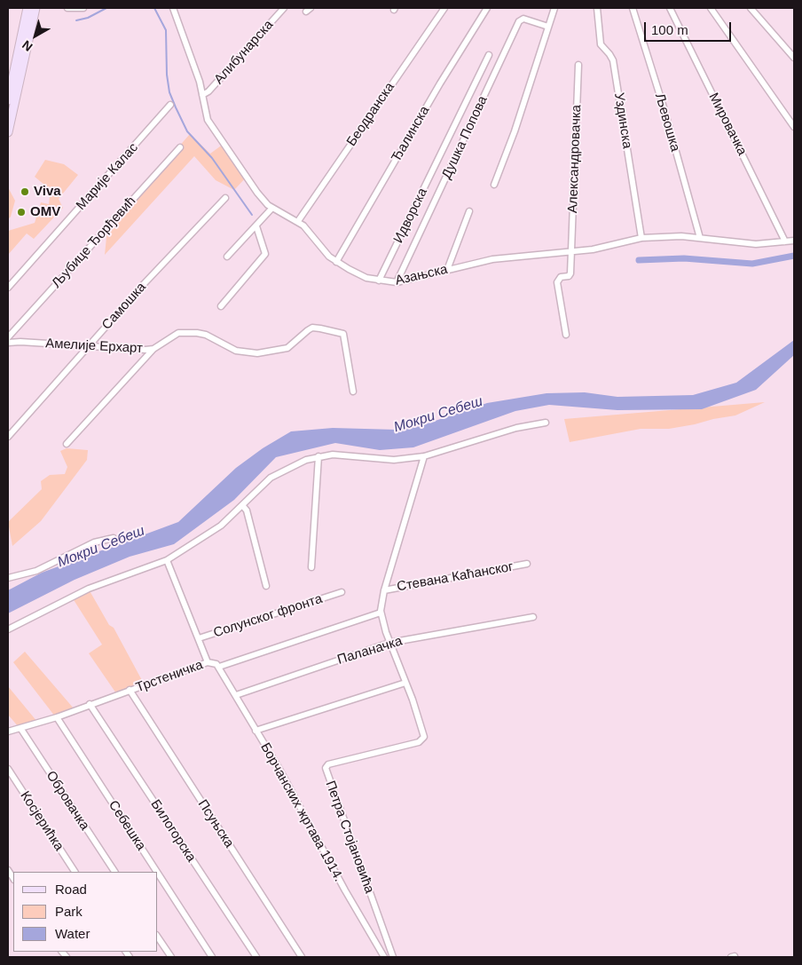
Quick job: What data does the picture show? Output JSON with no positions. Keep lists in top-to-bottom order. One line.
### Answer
{"streets":{"street":["Алибунарска","Беодранска","Уздинска","Љевошка","Мировачка","Ђалинска","Душка Попова","Александровачка","Марије Калас","Идворска","Љубице Ђорђевић","Азањска","Самошка","Амелије Ерхарт","Стевана Каћанског","Солунског фронта","Паланачка","Трстеничка","Обровачка","Борчанских жртава 1914.","Косјерићка","Псуњска","Себешка","Билогорска","Петра Стојановића"]},"crossings":[["Алибунарска","Азањска"],["Беодранска","Азањска"],["Уздинска","Азањска"],["Љевошка","Азањска"],["Мировачка","Азањска"],["Ђалинска","Азањска"],["Душка Попова","Азањска"],["Александровачка","Азањска"],["Идворска","Азањска"],["Самошка","Амелије Ерхарт"],["Стевана Каћанског","Петра Стојановића"],["Паланачка","Борчанских жртава 1914."],["Паланачка","Петра Стојановића"],["Трстеничка","Обровачка"],["Трстеничка","Борчанских жртава 1914."],["Трстеничка","Псуњска"],["Трстеничка","Себешка"],["Трстеничка","Билогорска"],["Трстеничка","Петра Стојановића"]],"water":["Мокри Себеш"],"places":["Viva","OMV"],"legend":["Road","Park","Water"],"scale_bar":"100 m","north":"bottom left"}
